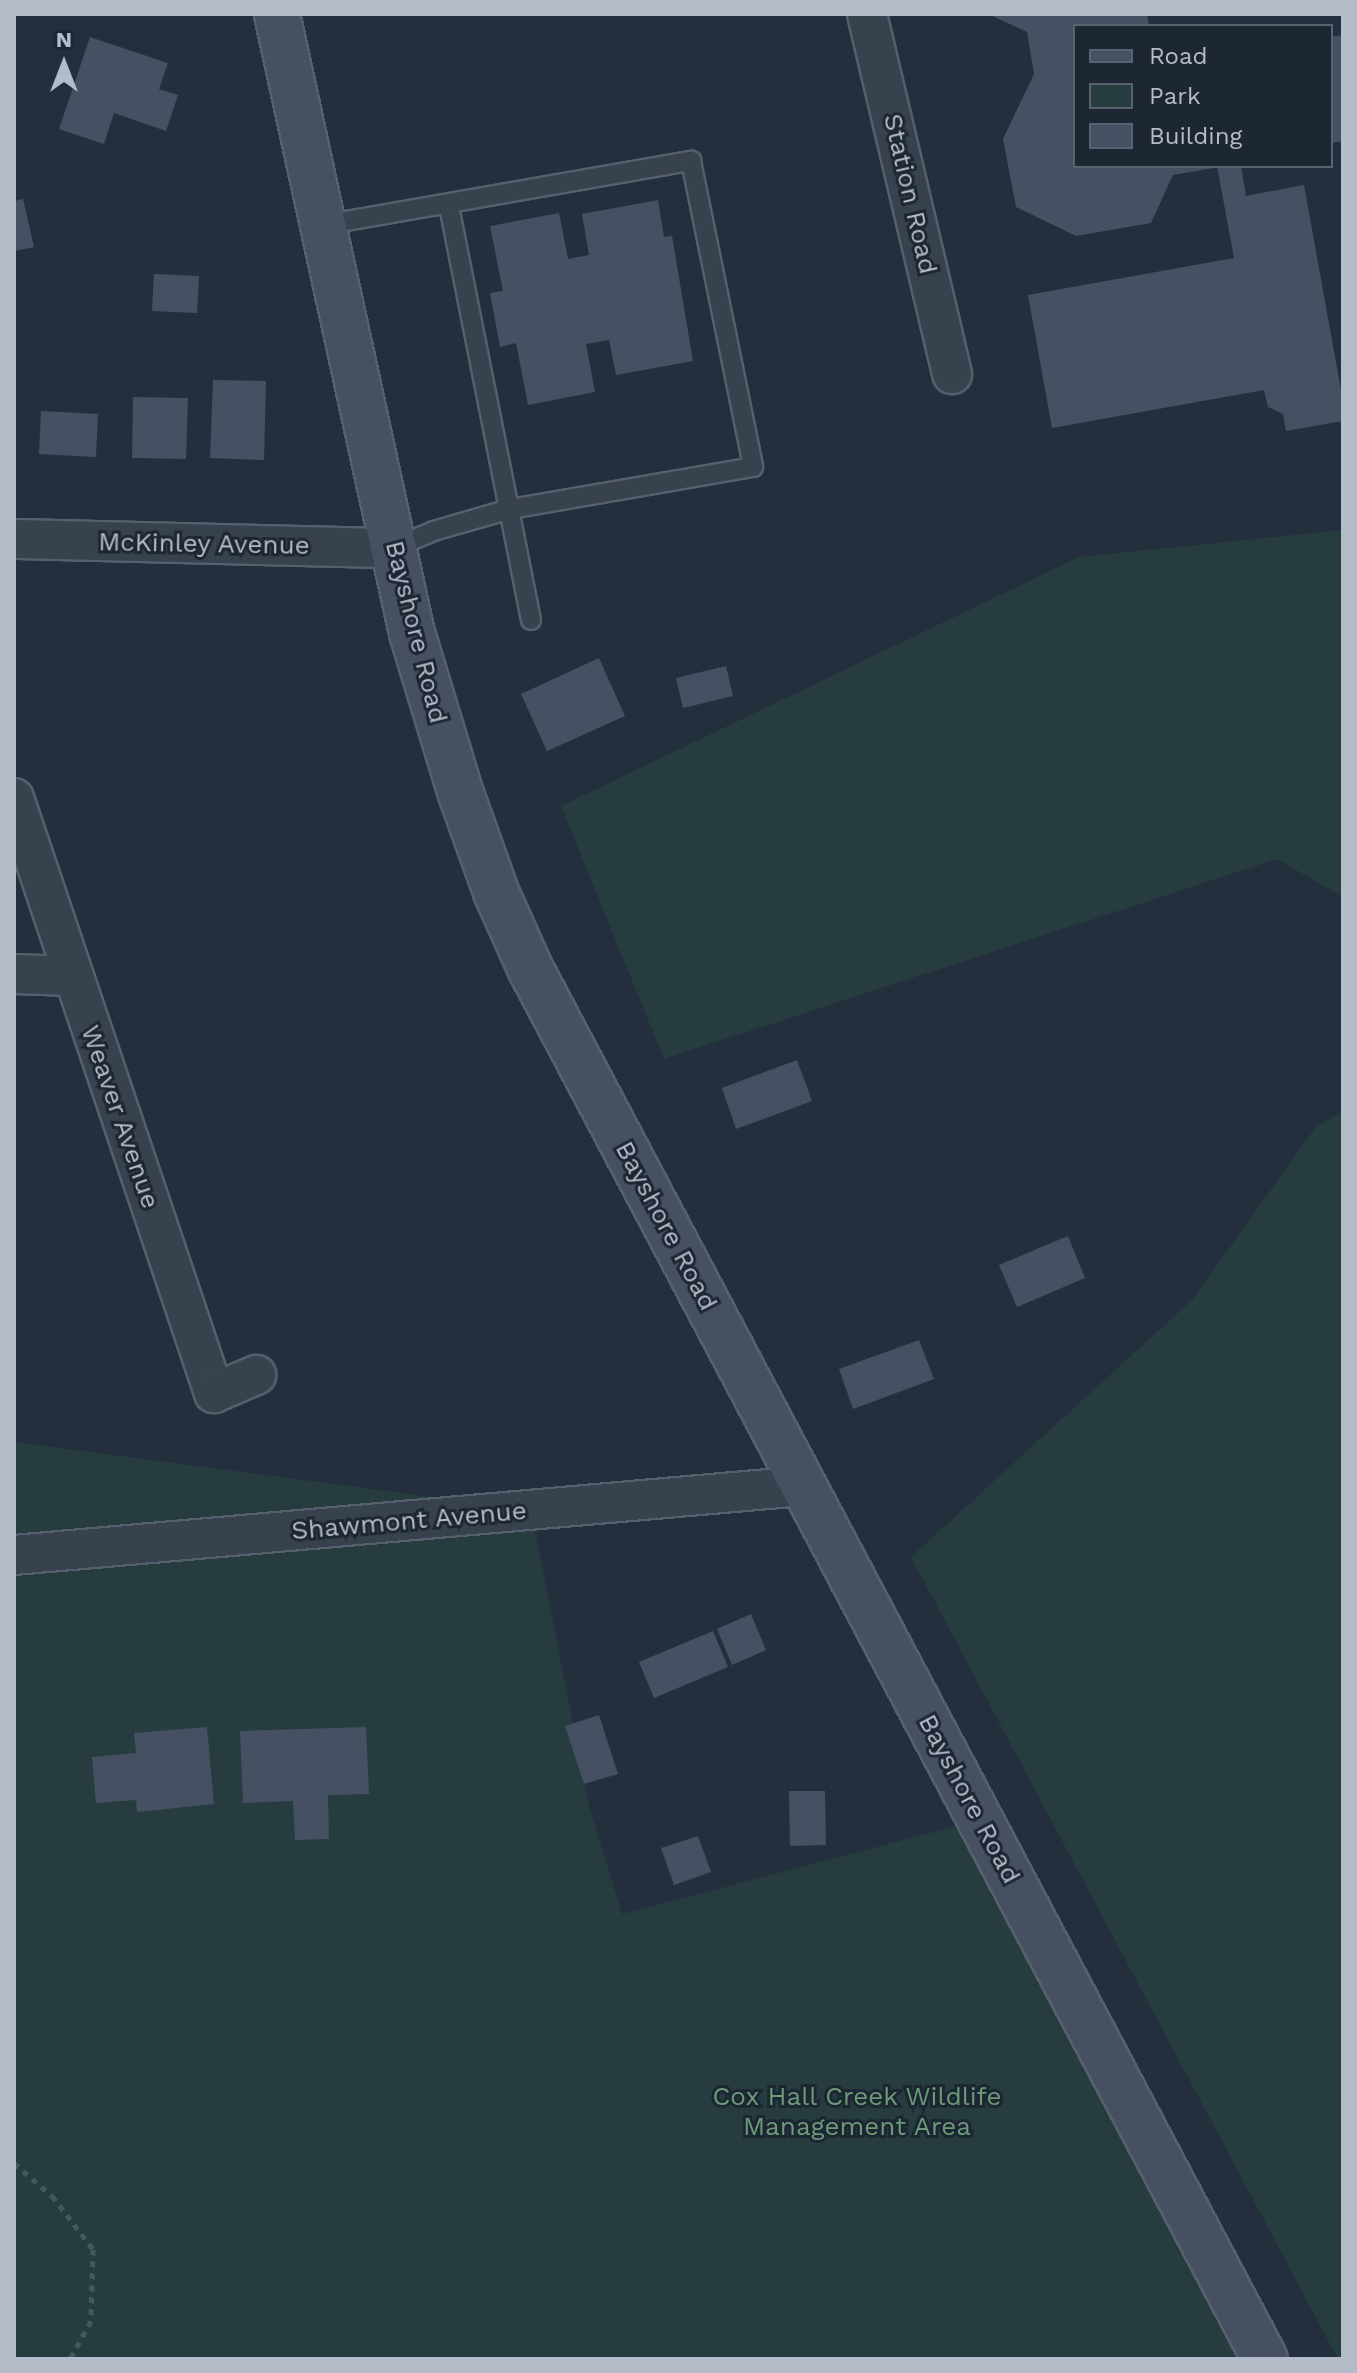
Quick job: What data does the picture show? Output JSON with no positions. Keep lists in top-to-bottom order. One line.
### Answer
{"streets":{"main road":["Bayshore Road"],"street":["Station Road","McKinley Avenue","Weaver Avenue","Shawmont Avenue"]},"crossings":[["McKinley Avenue","Bayshore Road"],["Bayshore Road","Shawmont Avenue"]],"parks":["Cox Hall Creek Wildlife Management Area"],"legend":["Road","Park","Building"],"north":"top"}
